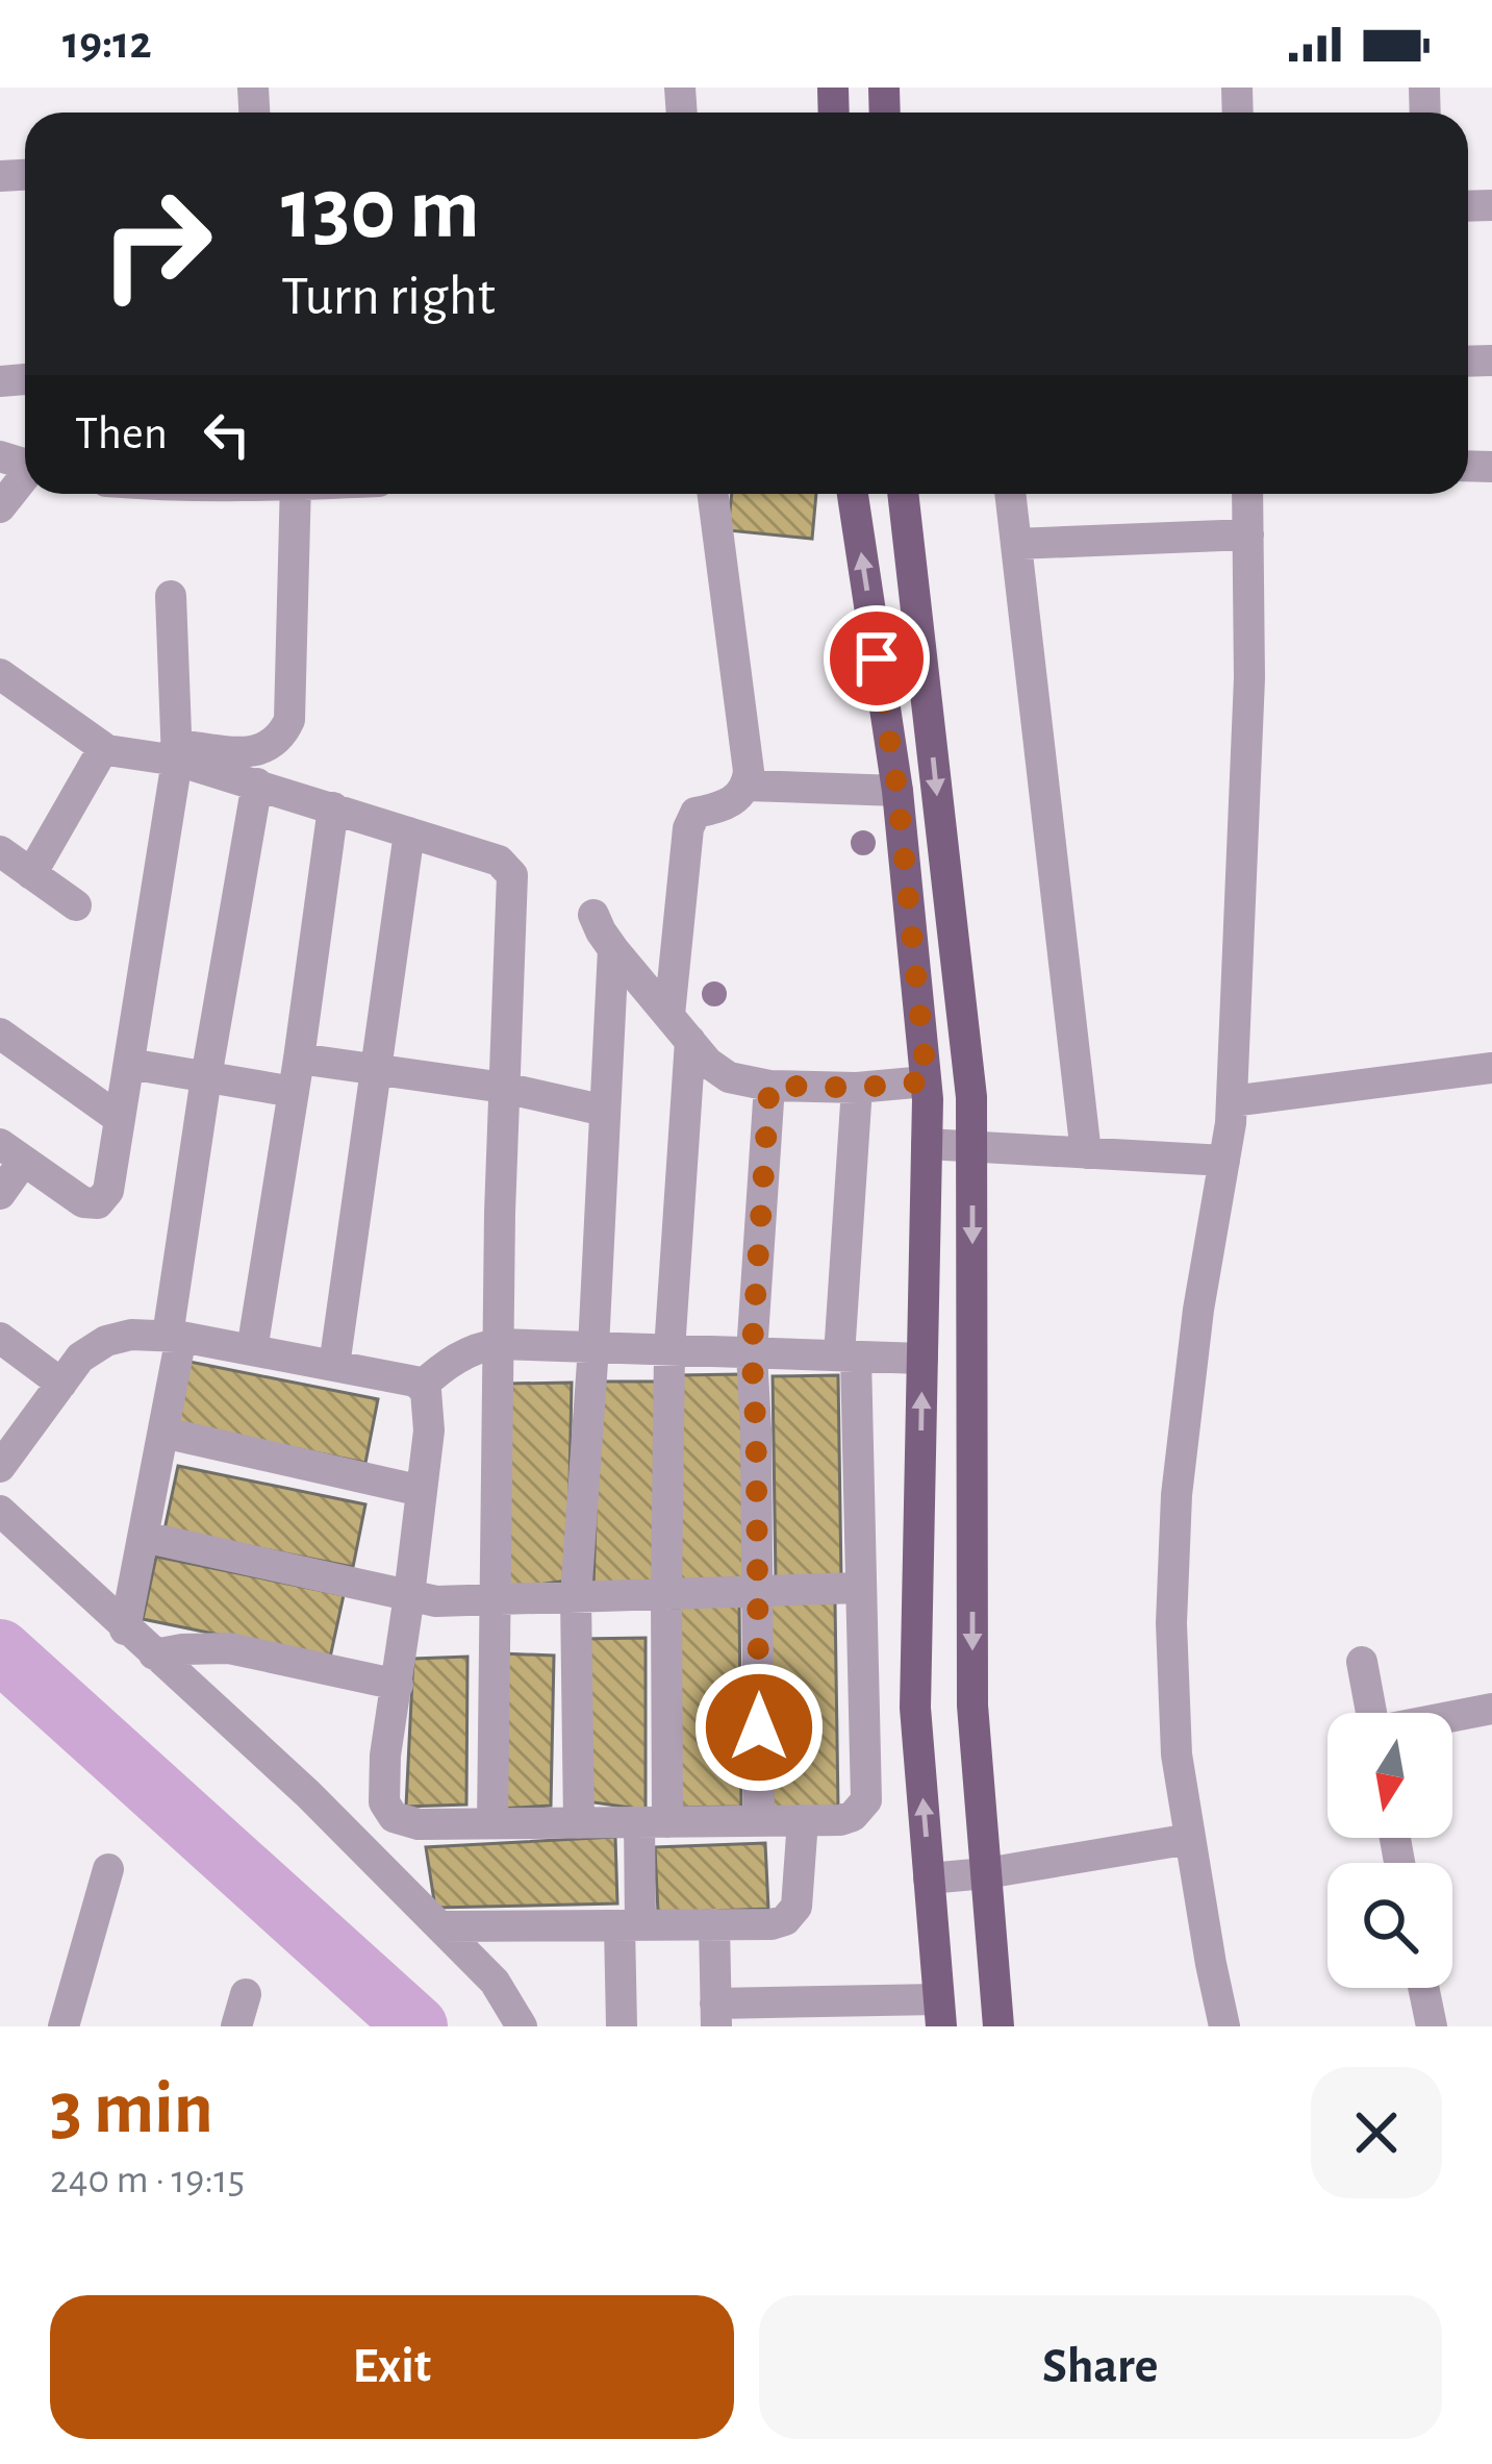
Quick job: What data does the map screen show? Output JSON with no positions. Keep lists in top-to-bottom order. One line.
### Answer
{"north":"bottom","page":{"status":"19:12","turn":["130 m","Turn right"],"then":"Then","heading":["3 min","240 m · 19:15"],"buttons":["Exit","Share"]}}
